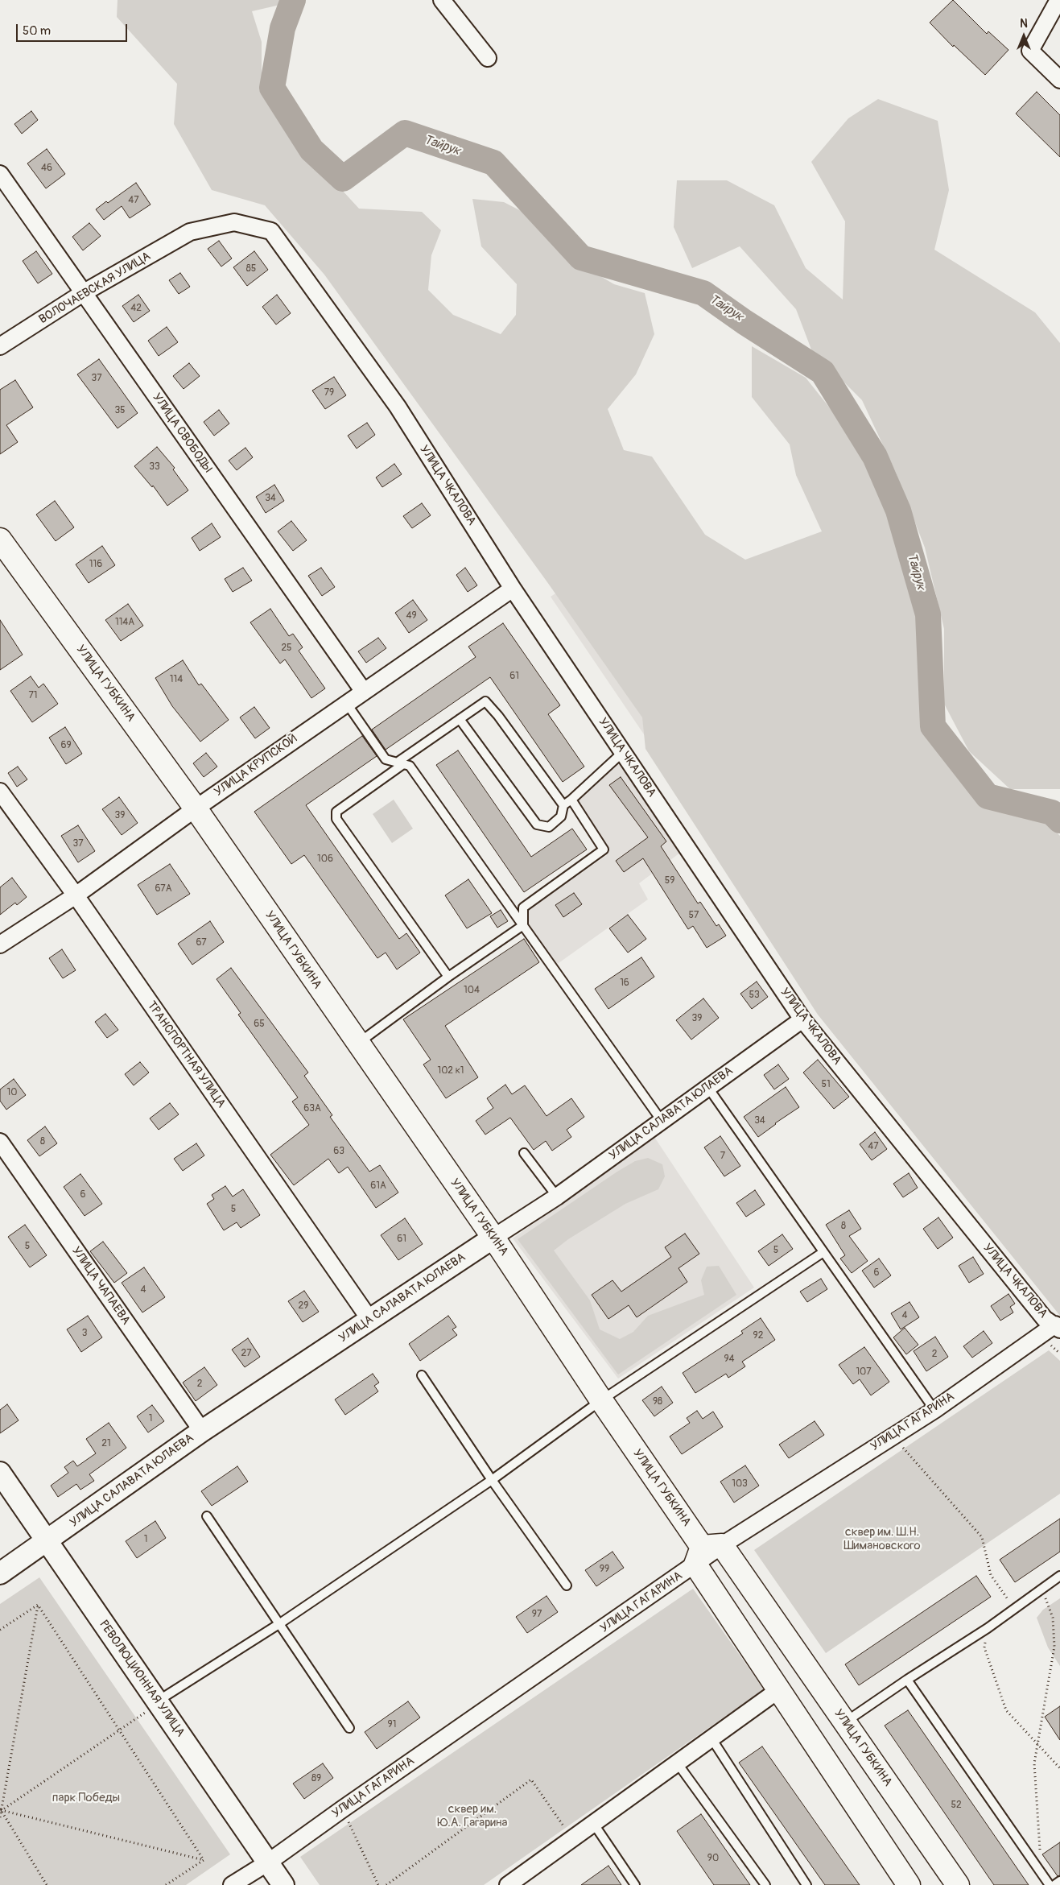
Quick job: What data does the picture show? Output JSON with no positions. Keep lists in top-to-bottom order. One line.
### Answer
{"streets":{"main road":["УЛИЦА ГУБКИНА"],"street":["ВОЛОЧАЕВСКАЯ УЛИЦА","УЛИЦА СВОБОДЫ","УЛИЦА ЧКАЛОВА","УЛИЦА КРУПСКОЙ","ТРАНСПОРТНАЯ УЛИЦА","УЛИЦА САЛАВАТА ЮЛАЕВА","УЛИЦА ЧАПАЕВА","УЛИЦА ГАГАРИНА","РЕВОЛЮЦИОННАЯ УЛИЦА"]},"crossings":[["ВОЛОЧАЕВСКАЯ УЛИЦА","УЛИЦА СВОБОДЫ"],["ВОЛОЧАЕВСКАЯ УЛИЦА","УЛИЦА ЧКАЛОВА"],["УЛИЦА СВОБОДЫ","УЛИЦА КРУПСКОЙ"],["УЛИЦА ЧКАЛОВА","УЛИЦА КРУПСКОЙ"],["УЛИЦА ЧКАЛОВА","УЛИЦА САЛАВАТА ЮЛАЕВА"],["УЛИЦА ЧКАЛОВА","УЛИЦА ГАГАРИНА"],["УЛИЦА ГУБКИНА","УЛИЦА КРУПСКОЙ"],["УЛИЦА ГУБКИНА","УЛИЦА САЛАВАТА ЮЛАЕВА"],["УЛИЦА ГУБКИНА","УЛИЦА ГАГАРИНА"],["УЛИЦА КРУПСКОЙ","ТРАНСПОРТНАЯ УЛИЦА"],["ТРАНСПОРТНАЯ УЛИЦА","УЛИЦА САЛАВАТА ЮЛАЕВА"],["УЛИЦА САЛАВАТА ЮЛАЕВА","УЛИЦА ЧАПАЕВА"],["УЛИЦА САЛАВАТА ЮЛАЕВА","РЕВОЛЮЦИОННАЯ УЛИЦА"],["УЛИЦА ГАГАРИНА","РЕВОЛЮЦИОННАЯ УЛИЦА"]],"water":["Тайрук"],"parks":["сквер им. Ш.Н. Шимановского","парк Победы","сквер им. Ю.А. Гагарина"],"house_numbers":["46","47","85","42","37","79","35","33","34","116","49","114А","25","61","114","71","69","39","37","106","59","67А","57","67","16","104","53","39","65","102 к1","51","10","63А","34","8","47","63","7","61А","6","5","8","61","5","5","6","4","29","4","3","92","27","2","94","107","2","98","1","21","103","1","99","97","91","89","52","90"],"scale_bar":"50 m","north":"top"}
